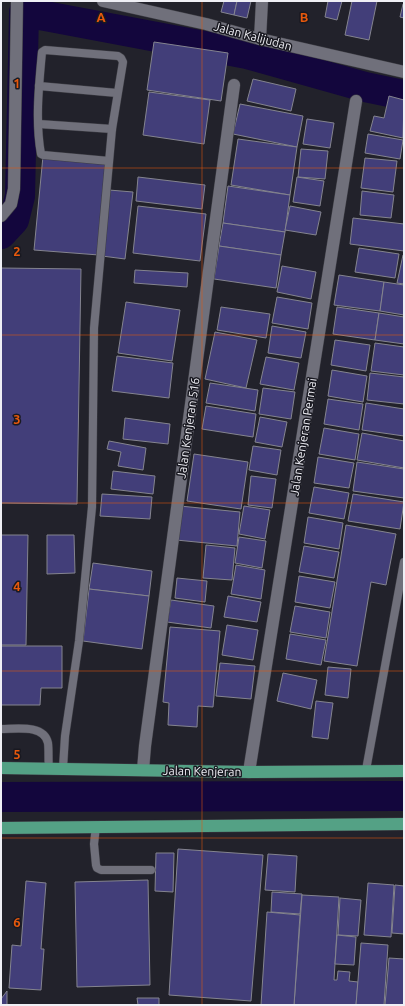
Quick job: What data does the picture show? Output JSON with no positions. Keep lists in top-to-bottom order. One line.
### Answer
{"streets":{"main road":["Jalan Kenjeran"],"street":["Jalan Kalijudan","Jalan Kenjeran 516","Jalan Kenjeran Permai"]},"crossings":[["Jalan Kenjeran 516","Jalan Kenjeran"],["Jalan Kenjeran Permai","Jalan Kenjeran"]],"grid":{"columns":["A","B"],"rows":["1","2","3","4","5","6"]}}
